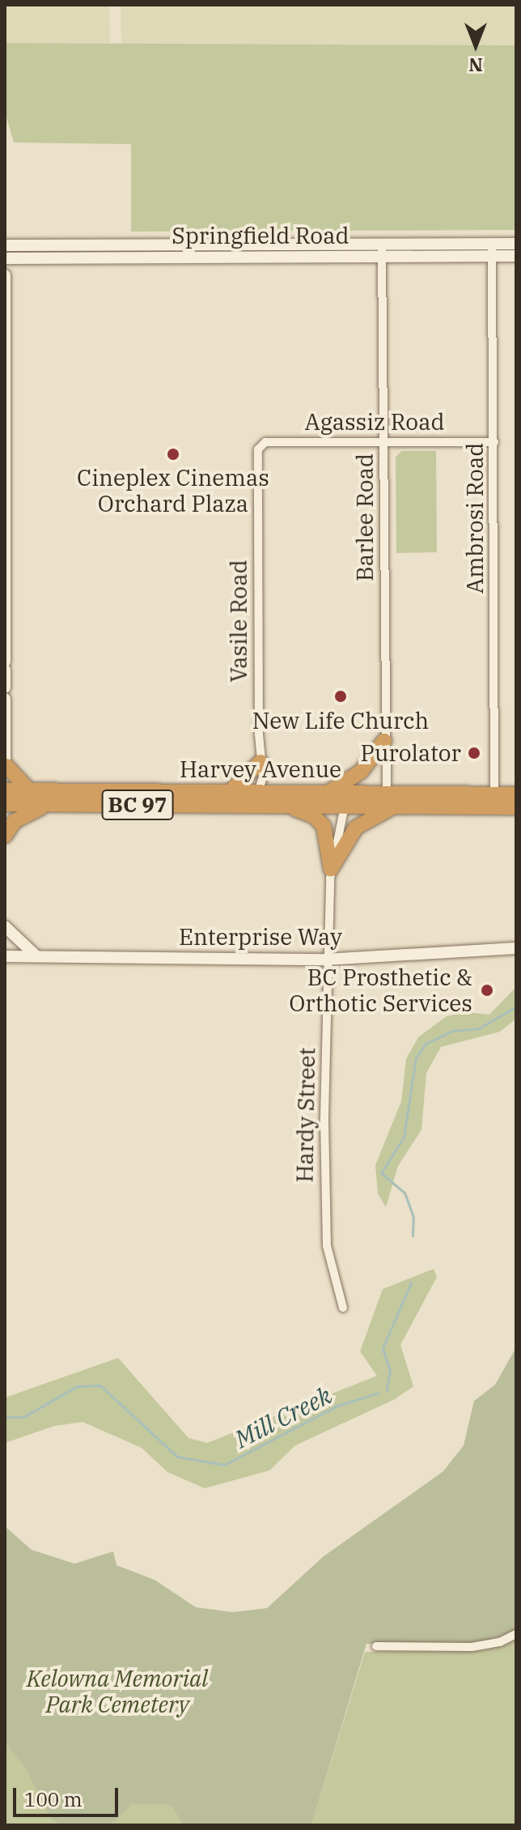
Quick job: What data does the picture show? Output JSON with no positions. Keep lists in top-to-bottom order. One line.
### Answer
{"streets":{"highway":["Harvey Avenue","BC 97"],"main road":["Springfield Road","Enterprise Way"],"street":["Agassiz Road","Barlee Road","Ambrosi Road","Vasile Road","Hardy Street"]},"crossings":[["Springfield Road","Barlee Road"],["Springfield Road","Ambrosi Road"],["Agassiz Road","Barlee Road"],["Agassiz Road","Ambrosi Road"],["Agassiz Road","Vasile Road"],["Barlee Road","Harvey Avenue"],["Ambrosi Road","Harvey Avenue"],["Vasile Road","Harvey Avenue"],["Harvey Avenue","Hardy Street"],["Enterprise Way","Hardy Street"]],"water":["Mill Creek"],"parks":["Kelowna Memorial Park Cemetery"],"places":["Cineplex Cinemas Orchard Plaza","New Life Church","Purolator","BC Prosthetic & Orthotic Services"],"scale_bar":"100 m","north":"bottom"}
